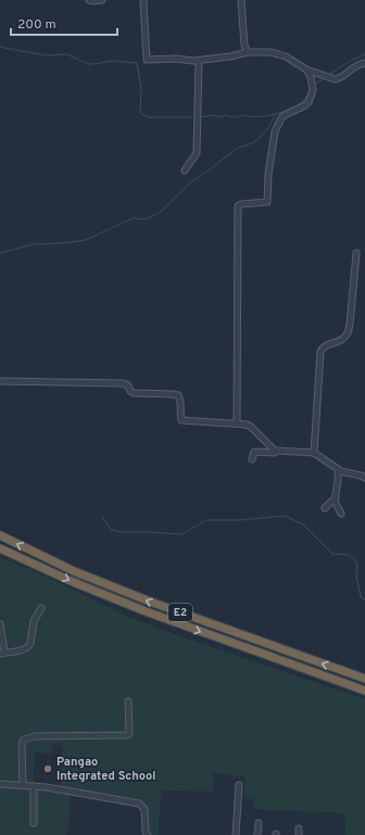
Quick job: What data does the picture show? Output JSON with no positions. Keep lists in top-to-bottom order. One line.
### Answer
{"streets":{"highway":["E2"]},"places":["Pangao Integrated School"],"scale_bar":"200 m"}
